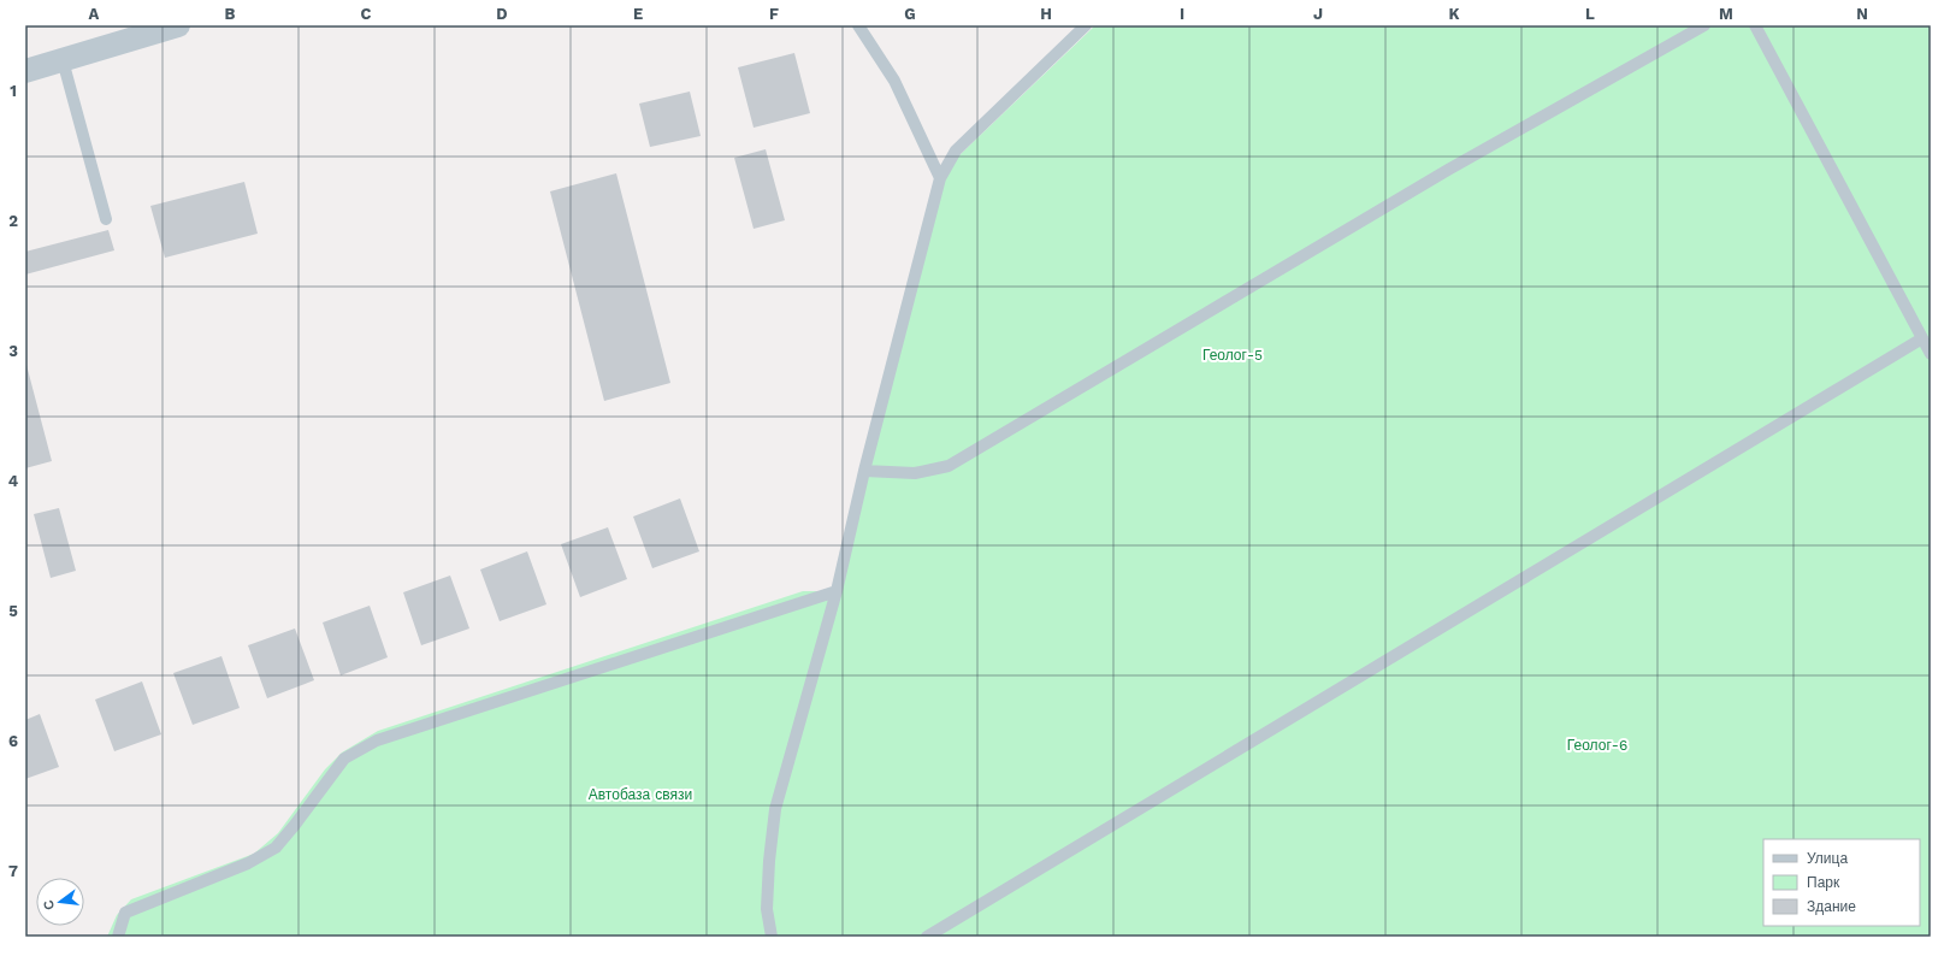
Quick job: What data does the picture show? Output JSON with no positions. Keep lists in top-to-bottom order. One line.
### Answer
{"parks":["Геолог-5","Геолог-6","Автобаза связи"],"legend":["Улица","Парк","Здание"],"north":"left","grid":{"columns":["A","B","C","D","E","F","G","H","I","J","K","L","M","N"],"rows":["1","2","3","4","5","6","7"]}}
